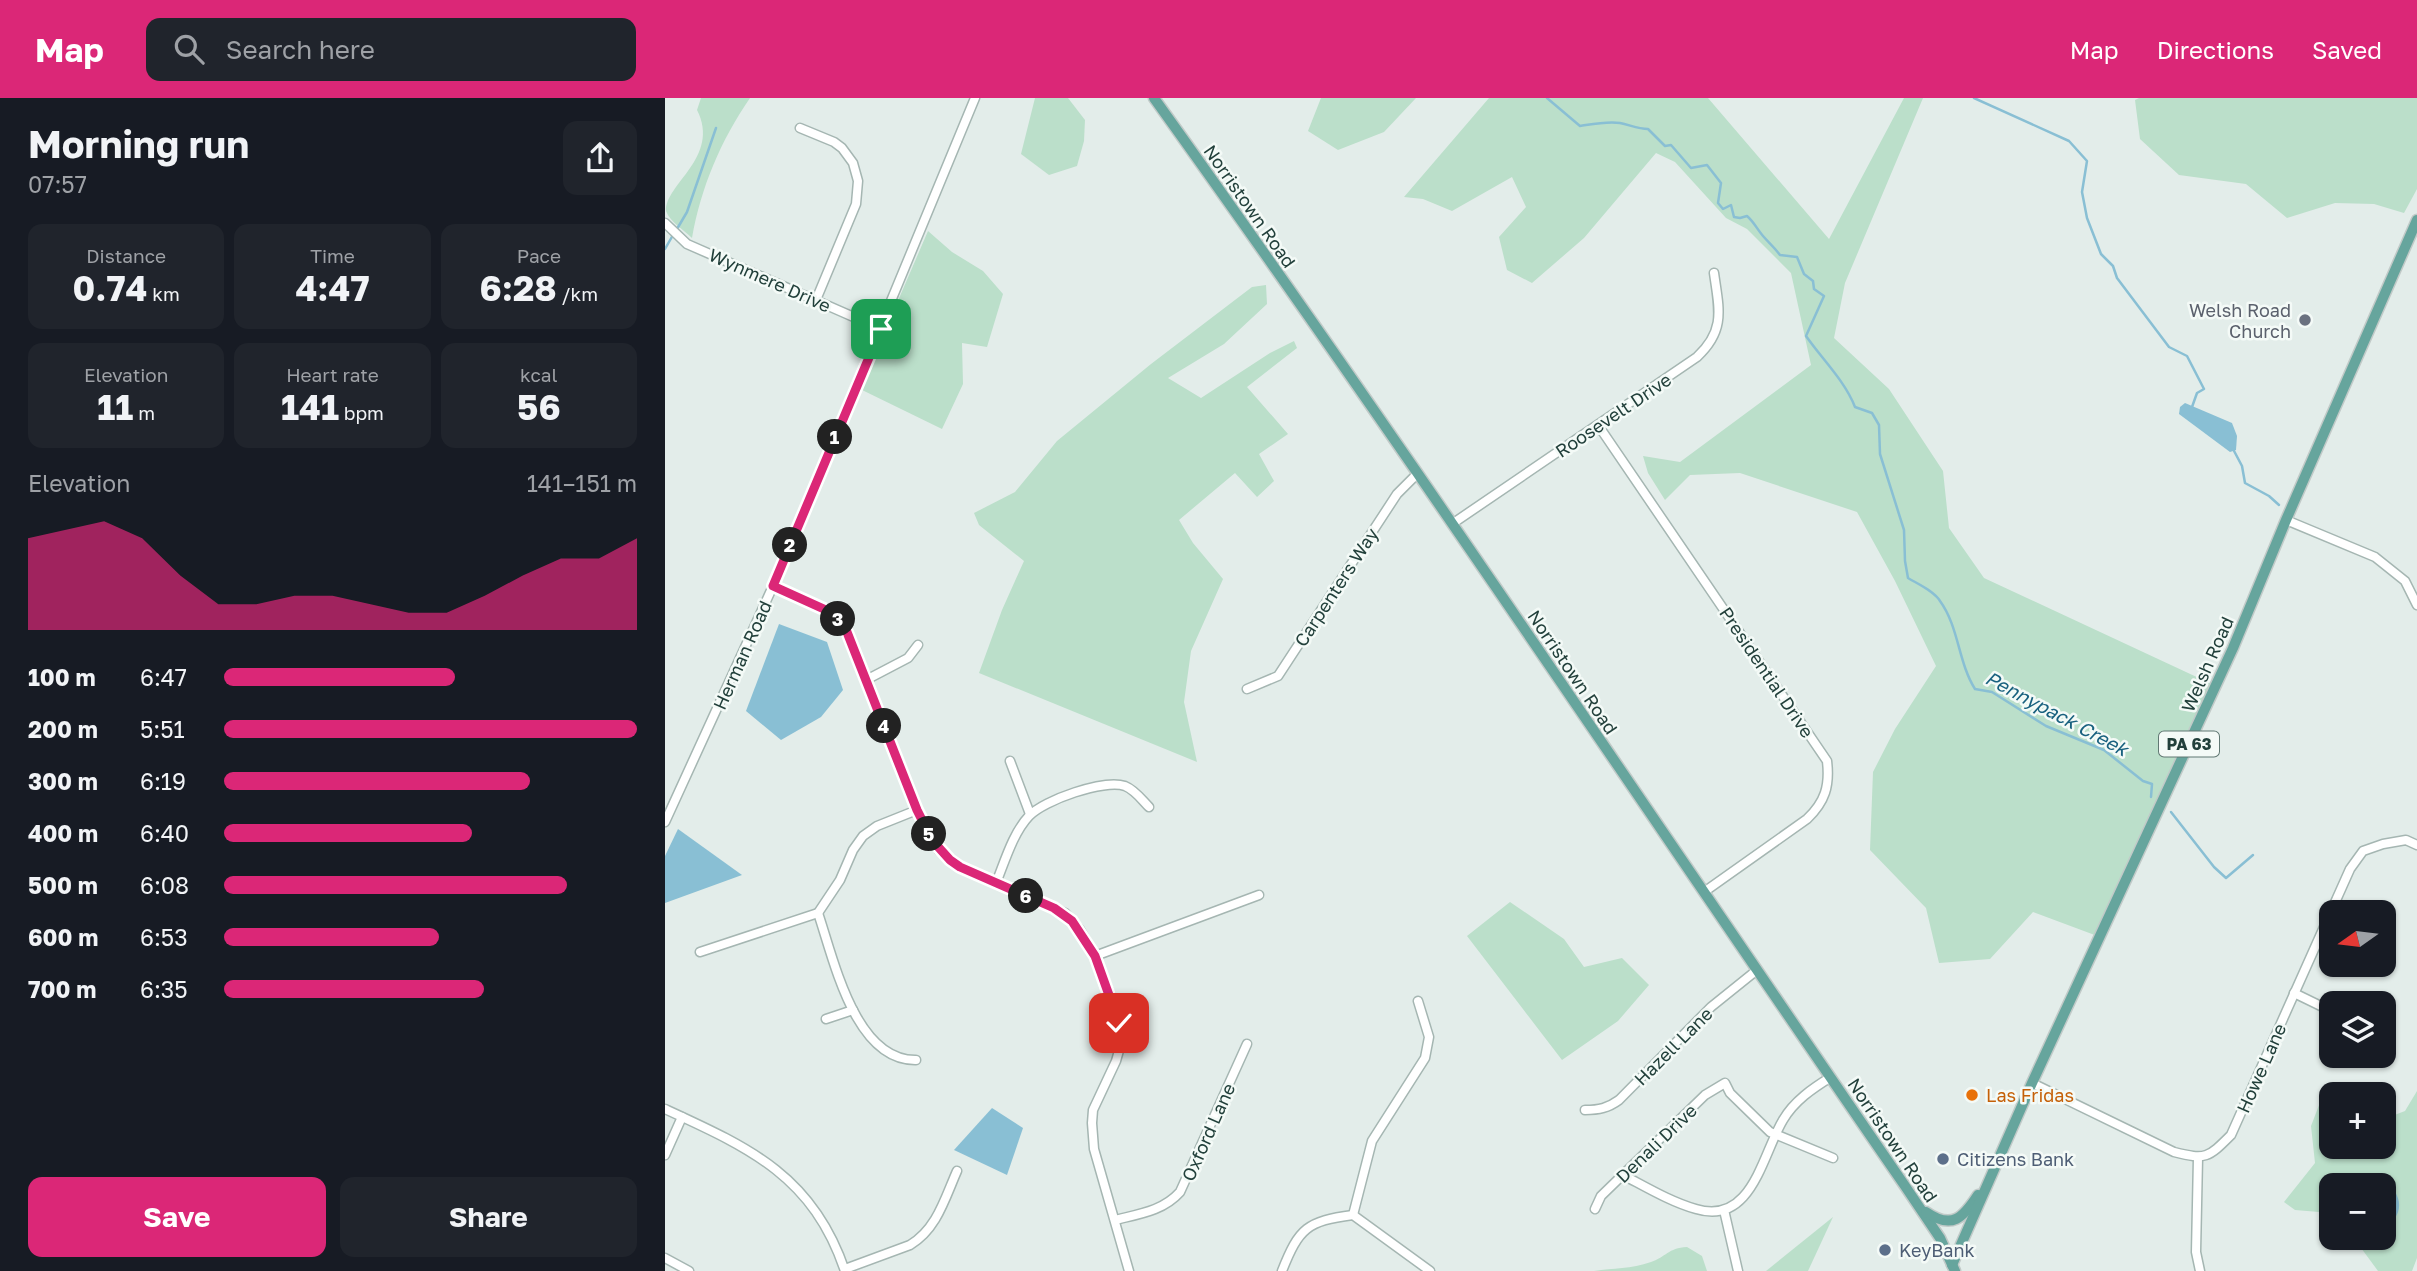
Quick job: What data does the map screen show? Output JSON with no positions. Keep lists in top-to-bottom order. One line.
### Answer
{"streets":{"main road":["Norristown Road","Welsh Road","PA 63"],"street":["Wynmere Drive","Roosevelt Drive","Carpenters Way","Herman Road","Presidential Drive","Hazell Lane","Howe Lane","Oxford Lane","Denali Drive"]},"crossings":[["Norristown Road","Roosevelt Drive"],["Norristown Road","Carpenters Way"],["Norristown Road","Welsh Road"],["Norristown Road","Presidential Drive"],["Norristown Road","Hazell Lane"],["Wynmere Drive","Herman Road"],["Roosevelt Drive","Presidential Drive"]],"water":["Pennypack Creek"],"places":["Welsh Road Church","Las Fridas","Citizens Bank","KeyBank"],"north":"left","page":{"header":"Map","search":"Search here","nav":["Map","Directions","Saved"],"heading":["Morning run","07:57"],"stats":[["Distance","0.74 km"],["Time","4:47"],["Pace","6:28 /km"],["Elevation","11 m"],["Heart rate","141 bpm"],["kcal","56"]],"pins":["1","2","3","4","5","6"],"chart":["Elevation","141–151 m"],"list":[{"name":"100 m","note":"6:47"},{"name":"200 m","note":"5:51"},{"name":"300 m","note":"6:19"},{"name":"400 m","note":"6:40"},{"name":"500 m","note":"6:08"},{"name":"600 m","note":"6:53"},{"name":"700 m","note":"6:35"}],"map_buttons":["+","−"],"buttons":["Save","Share"]}}
